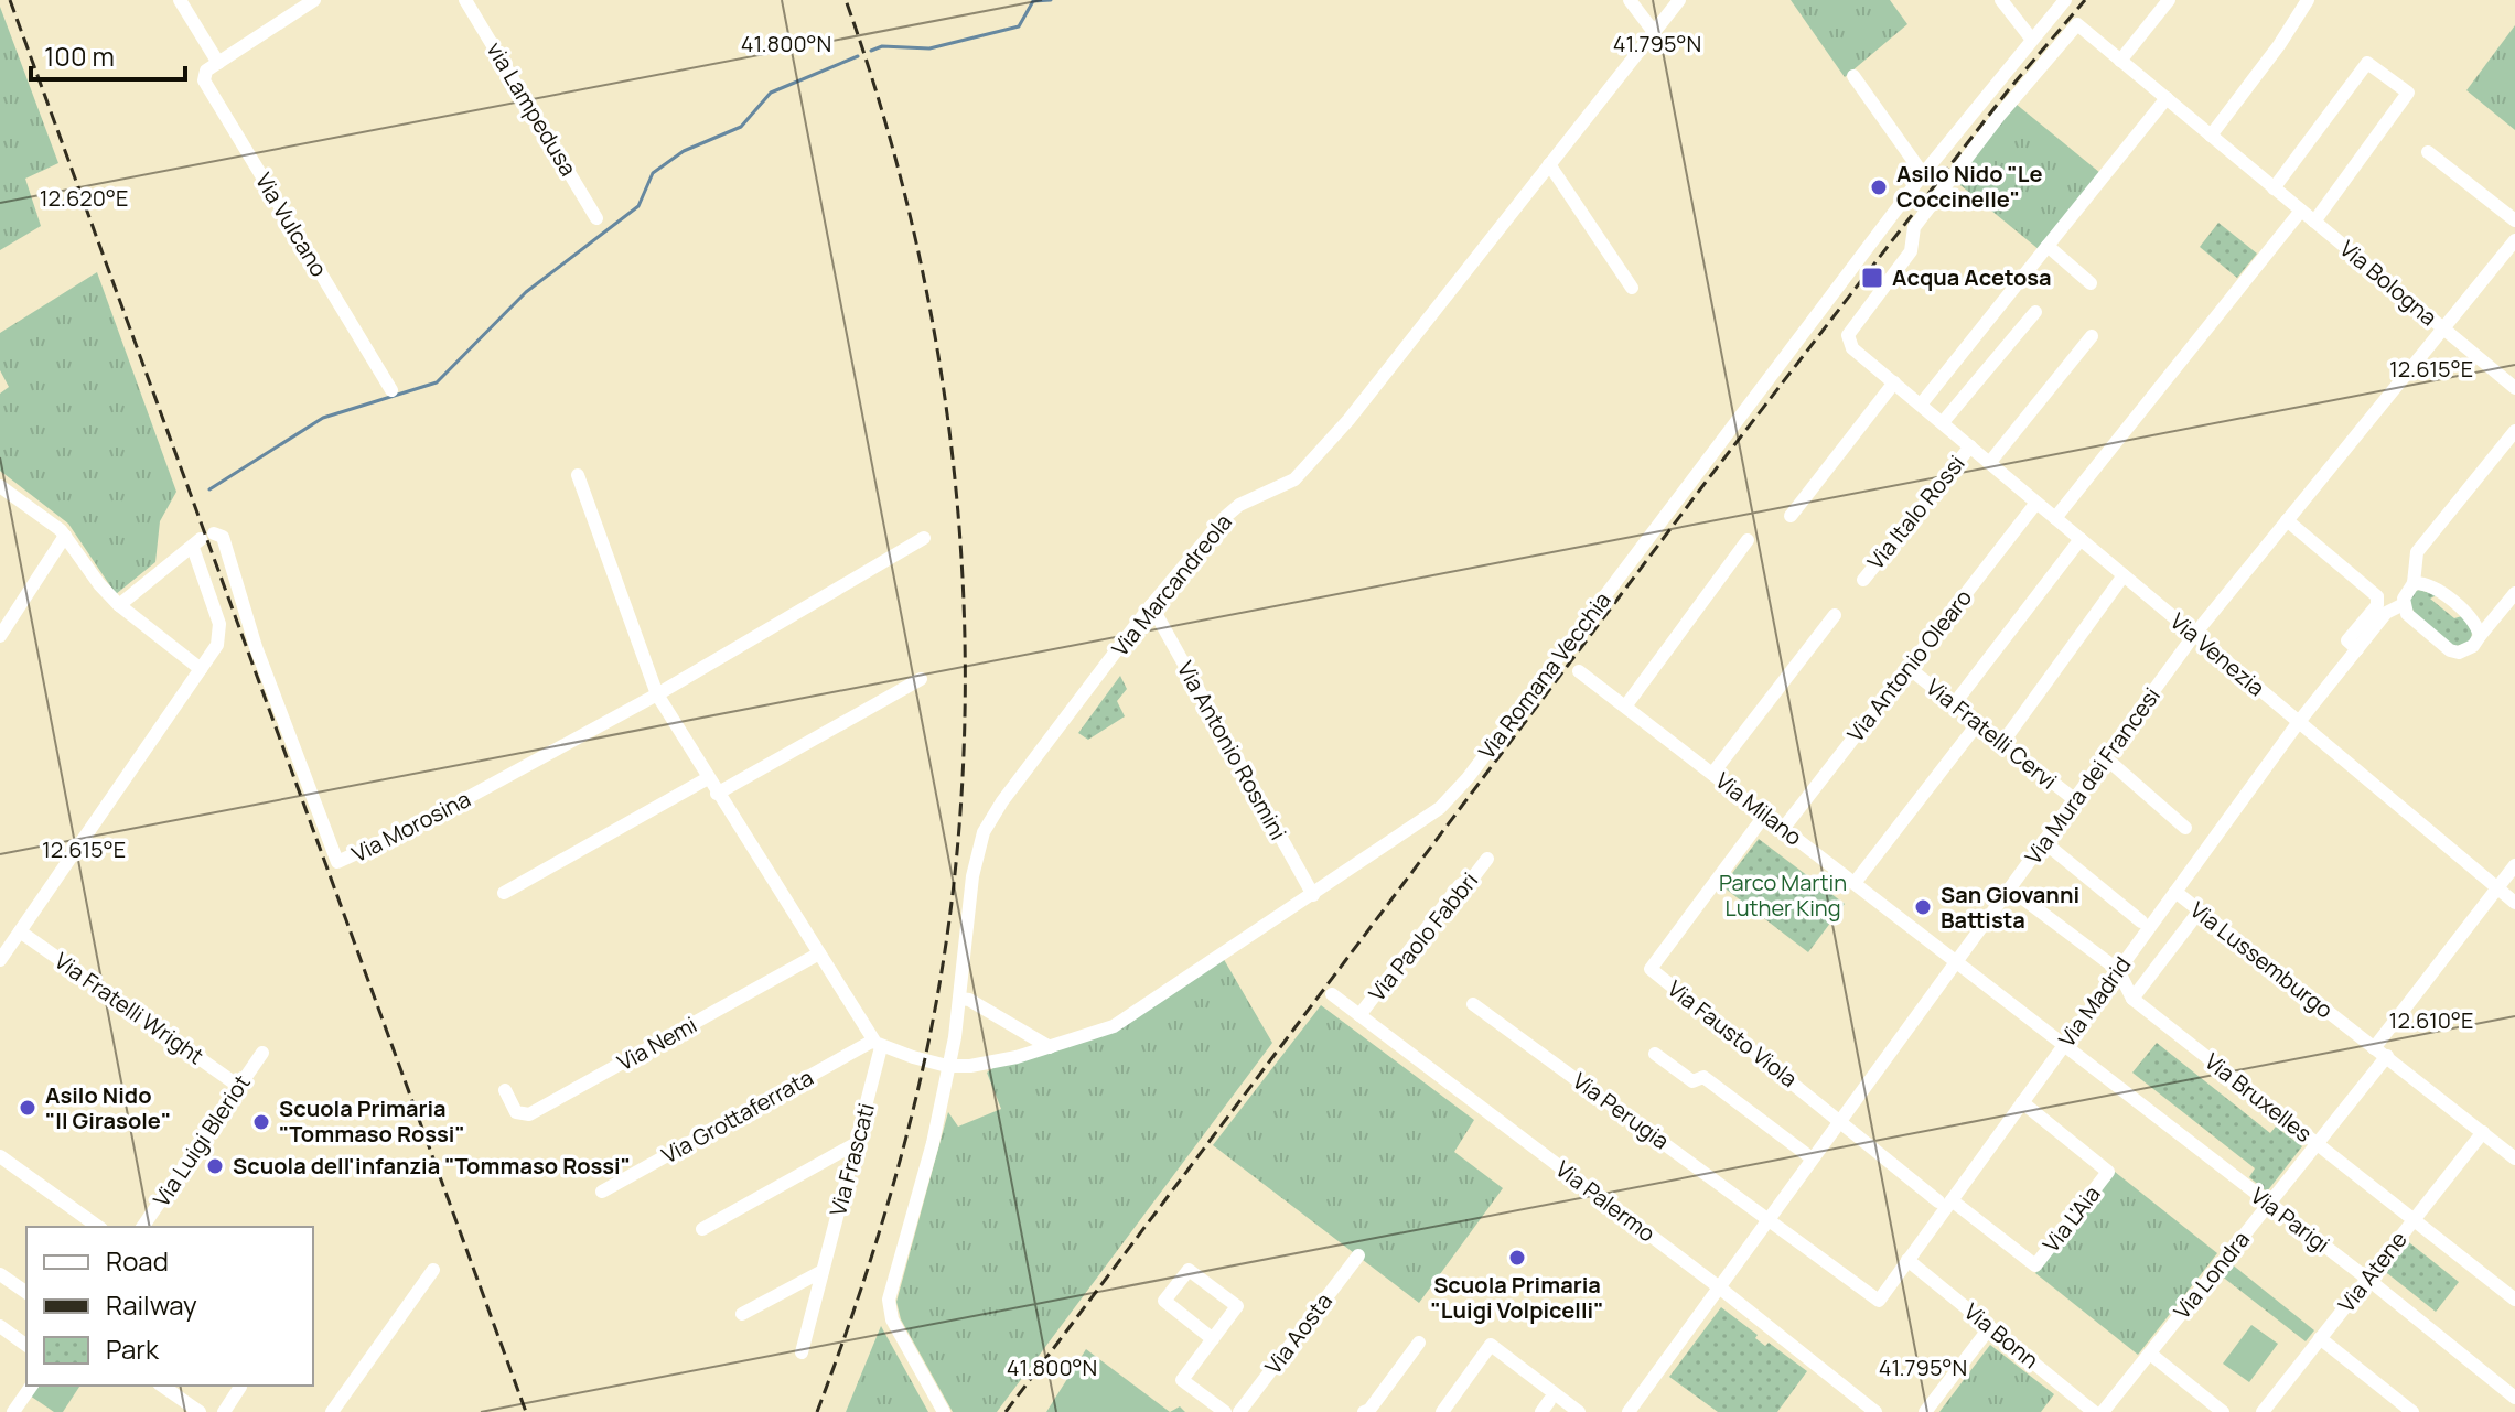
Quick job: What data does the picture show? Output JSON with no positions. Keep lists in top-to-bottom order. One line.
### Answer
{"streets":{"street":["via Lampedusa","Via Vulcano","Via Bologna","Via Italo Rossi","Via Marcandreola","Via Venezia","Via Antonio Olearo","Via Romana Vecchia","Via Fratelli Cervi","Via Antonio Rosmini","Via Mura dei Francesi","Via Milano","Via Morosina","Via Paolo Fabbri","Via Lussemburgo","Via Madrid","Via Fratelli Wright","Via Fausto Viola","Via Nemi","Via Bruxelles","Via Perugia","Via Grottaferrata","Via Luigi Bleriot","Via Frascati","Via Palermo","Via L'Aia","Via Parigi","Via Atene","Via Londra","Via Aosta","Via Bonn"]},"crossings":[["Via Bologna","Via Venezia"],["Via Bologna","Via Mura dei Francesi"],["Via Italo Rossi","Via Venezia"],["Via Marcandreola","Via Romana Vecchia"],["Via Marcandreola","Via Antonio Rosmini"],["Via Venezia","Via Antonio Olearo"],["Via Venezia","Via Mura dei Francesi"],["Via Venezia","Via Madrid"],["Via Antonio Olearo","Via Fratelli Cervi"],["Via Antonio Olearo","Via Milano"],["Via Romana Vecchia","Via Antonio Rosmini"],["Via Fratelli Cervi","Via Mura dei Francesi"],["Via Mura dei Francesi","Via Milano"],["Via Mura dei Francesi","Via Madrid"],["Via Mura dei Francesi","Via Fausto Viola"],["Via Mura dei Francesi","Via Bruxelles"],["Via Mura dei Francesi","Via Perugia"],["Via Mura dei Francesi","Via Palermo"],["Via Milano","Via Madrid"],["Via Milano","Via Fausto Viola"],["Via Milano","Via Parigi"],["Via Paolo Fabbri","Via Palermo"],["Via Lussemburgo","Via Madrid"],["Via Lussemburgo","Via Atene"],["Via Lussemburgo","Via Londra"],["Via Madrid","Via Bruxelles"],["Via Madrid","Via Perugia"],["Via Madrid","Via L'Aia"],["Via Madrid","Via Parigi"],["Via Madrid","Via Bonn"],["Via Fratelli Wright","Via Luigi Bleriot"],["Via Bruxelles","Via Atene"],["Via Bruxelles","Via Londra"],["Via Grottaferrata","Via Frascati"],["Via Parigi","Via Atene"],["Via Parigi","Via Londra"]],"parks":["Parco Martin Luther King"],"places":{"other":["Asilo Nido \"Le Coccinelle\"","San Giovanni Battista","Asilo Nido \"Il Girasole\"","Scuola Primaria \"Tommaso Rossi\"","Scuola dell'infanzia \"Tommaso Rossi\"","Scuola Primaria \"Luigi Volpicelli\""],"transit":["Acqua Acetosa"]},"legend":["Road","Railway","Park"],"scale_bar":"100 m","coordinates":["41.800°N","41.795°N","12.620°E","12.615°E","12.610°E"]}
